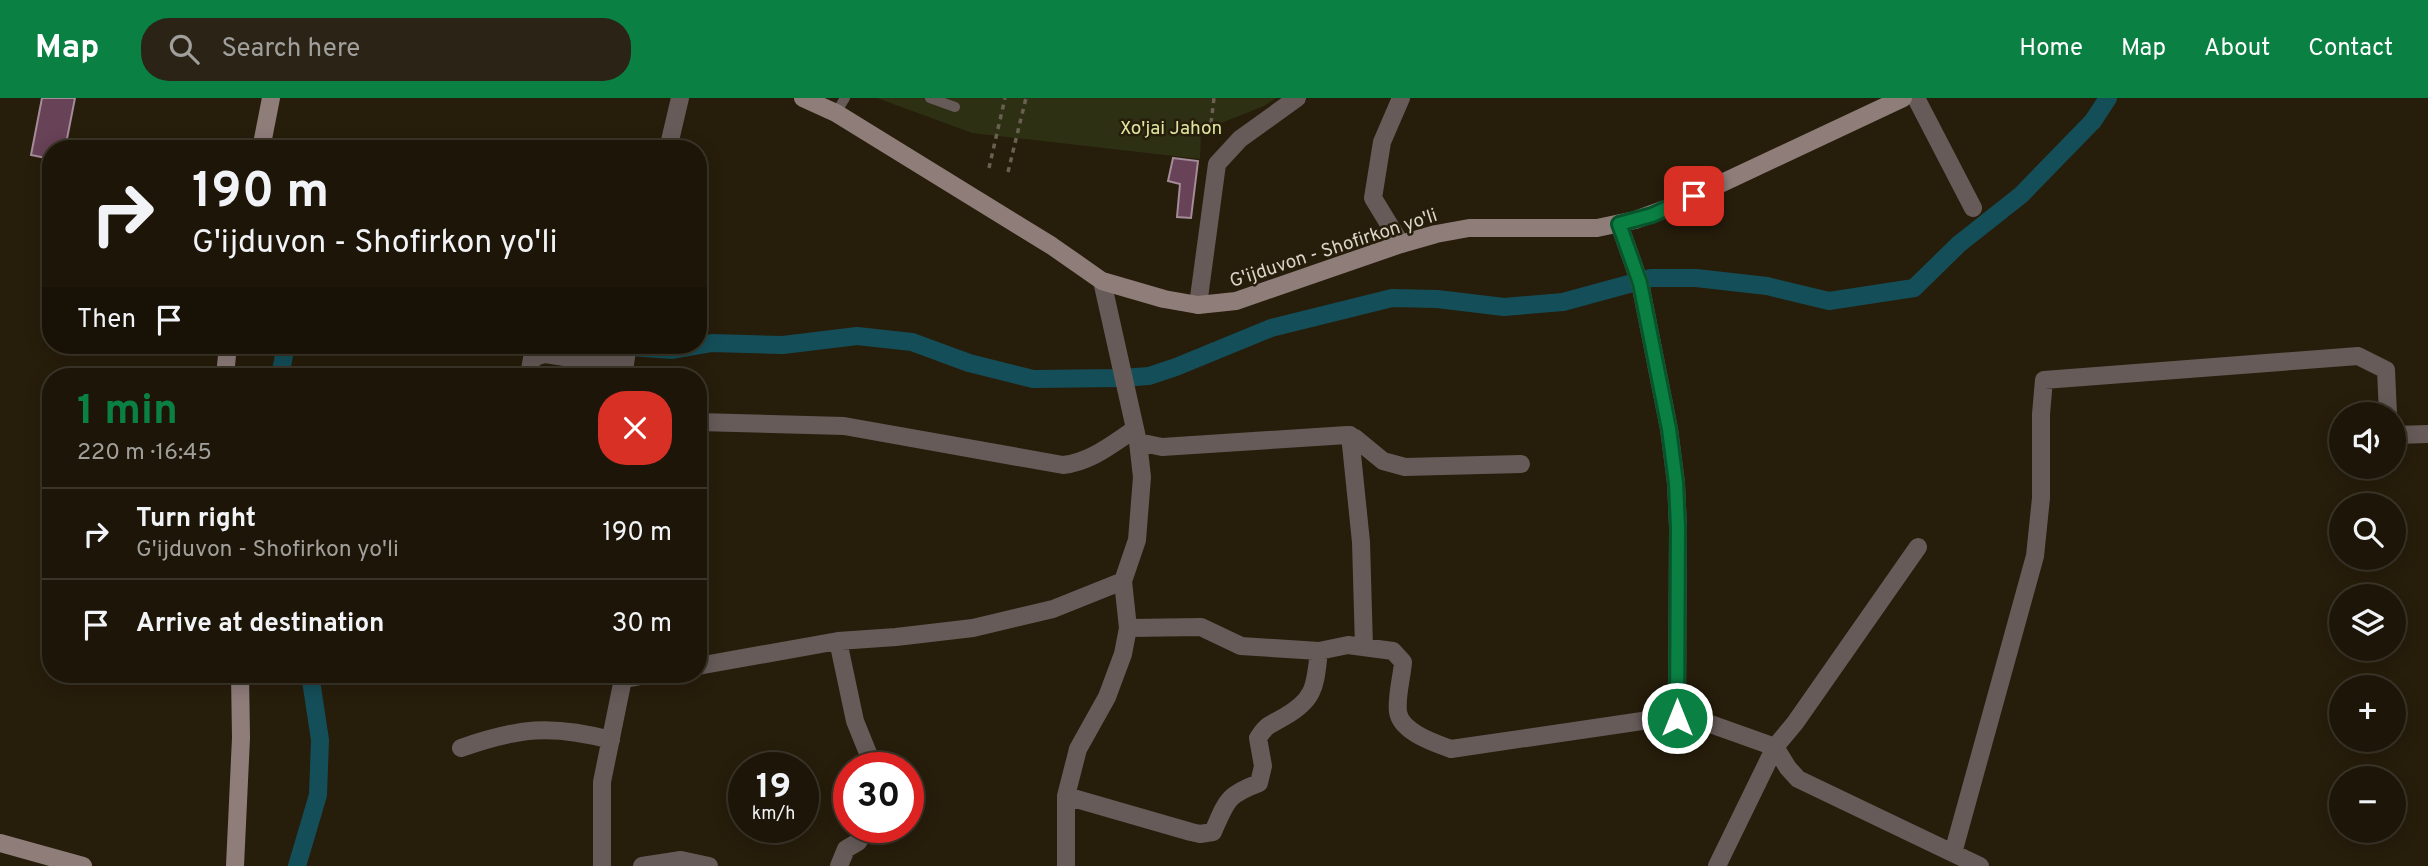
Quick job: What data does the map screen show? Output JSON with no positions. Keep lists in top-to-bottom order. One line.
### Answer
{"streets":{"main road":["G'ijduvon - Shofirkon yo'li"]},"parks":["Xo'jai Jahon"],"page":{"header":"Map","search":"Search here","nav":["Home","Map","About","Contact"],"turn":["190 m","G'ijduvon - Shofirkon yo'li"],"then":"Then","heading":["1 min","220 m · 16:45"],"map_buttons":["+","−"],"list":[{"name":"Turn right","note":"G'ijduvon - Shofirkon yo'li","value":"190 m"},{"name":"Arrive at destination","value":"30 m"}],"speed":"19 km/h","limit":"30"}}
